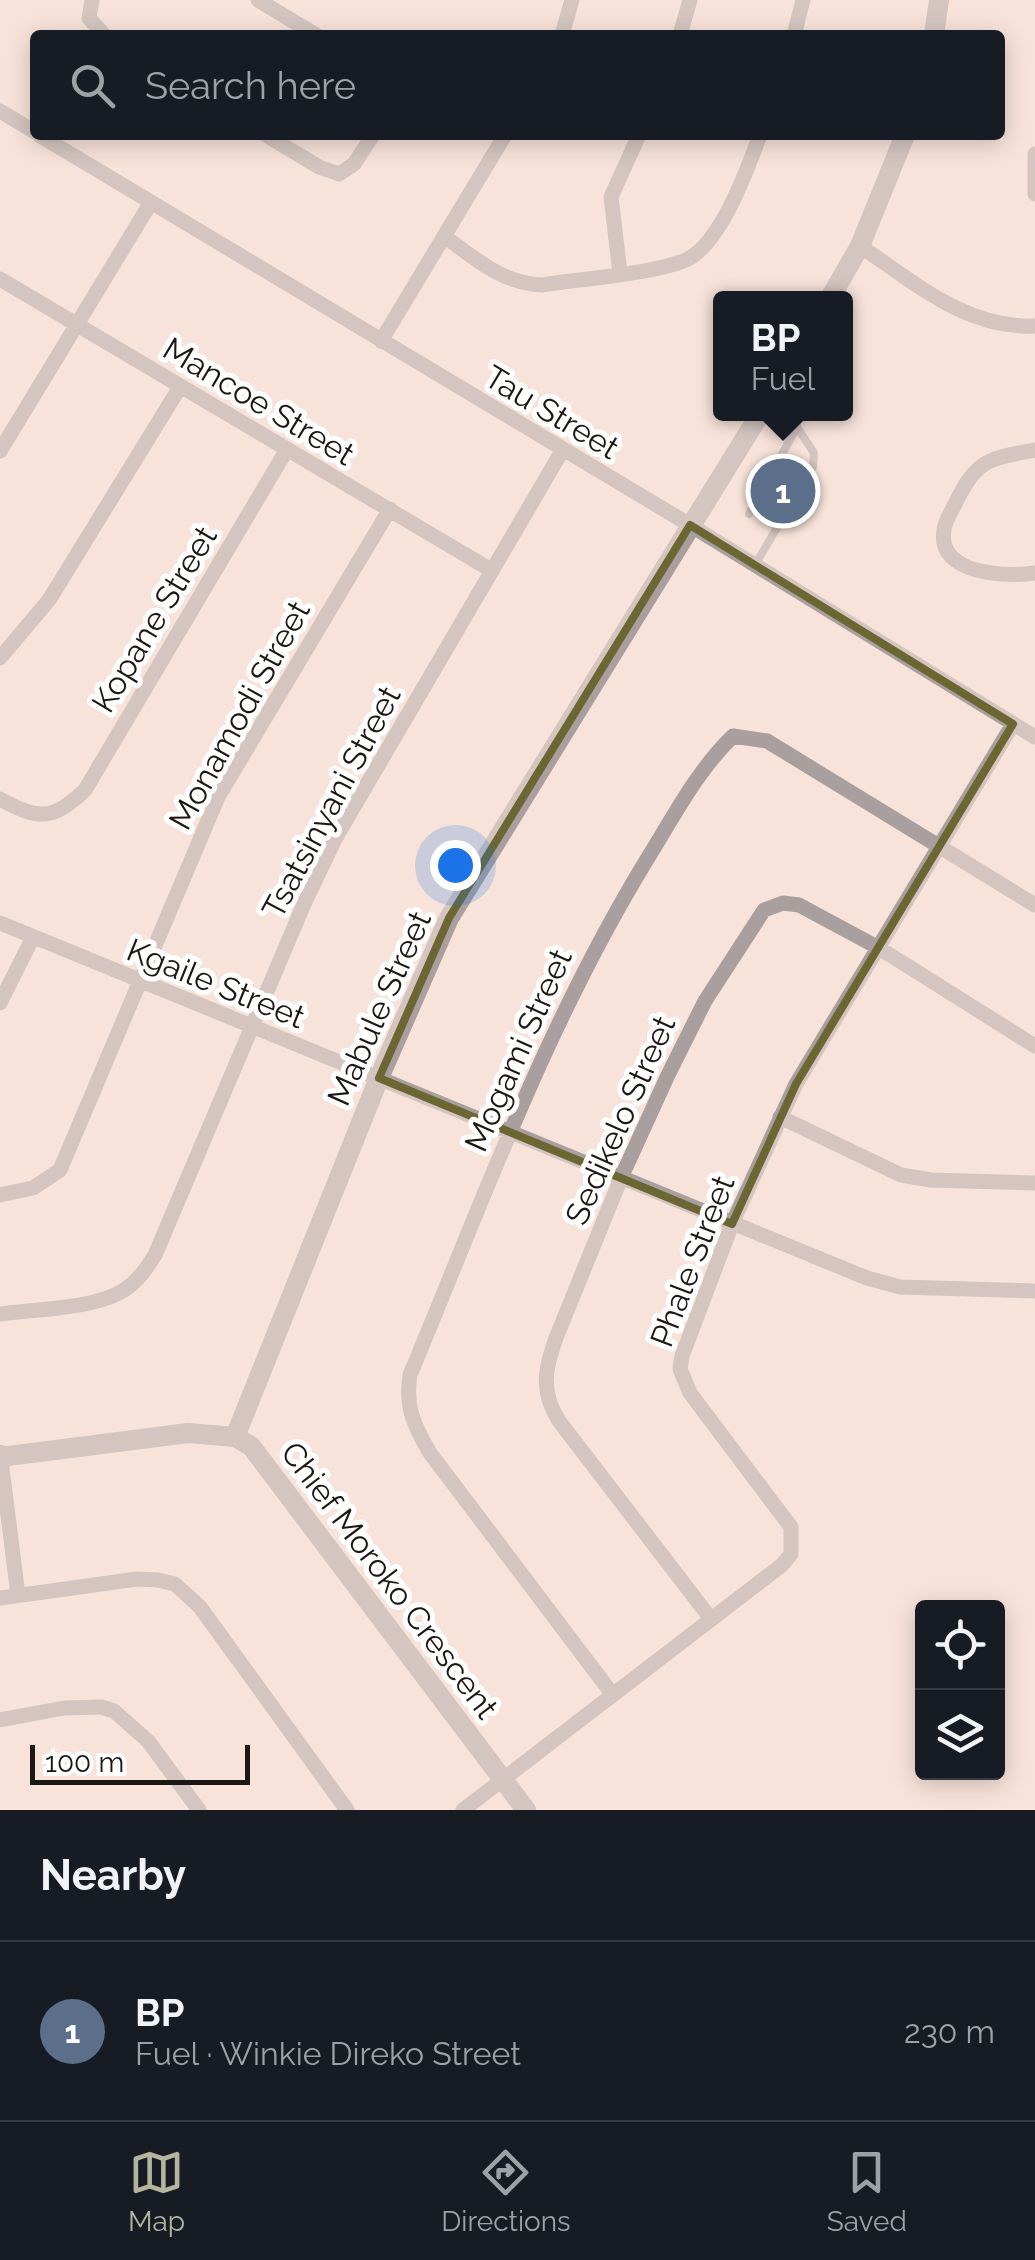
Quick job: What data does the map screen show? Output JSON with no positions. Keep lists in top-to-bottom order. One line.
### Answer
{"streets":{"street":["Mancoe Street","Tau Street","Kopane Street","Monamodi Street","Tsatsinyani Street","Kgaile Street","Mabule Street","Mogami Street","Sedikelo Street","Phale Street","Chief Moroko Crescent"]},"crossings":[["Mancoe Street","Kopane Street"],["Mancoe Street","Monamodi Street"],["Mancoe Street","Tsatsinyani Street"],["Tau Street","Tsatsinyani Street"],["Tau Street","Mabule Street"],["Tau Street","Phale Street"],["Monamodi Street","Kgaile Street"],["Tsatsinyani Street","Kgaile Street"],["Kgaile Street","Mabule Street"],["Kgaile Street","Mogami Street"],["Kgaile Street","Sedikelo Street"],["Kgaile Street","Phale Street"],["Mabule Street","Chief Moroko Crescent"],["Mogami Street","Phale Street"],["Sedikelo Street","Phale Street"],["Phale Street","Chief Moroko Crescent"]],"scale_bar":"100 m","page":{"search":"Search here","popup":["BP","Fuel"],"pins":"1","scale":"100 m","heading":"Nearby","list":[{"mark":"1","name":"BP","note":"Fuel · Winkie Direko Street","value":"230 m"}],"nav":["Map","Directions","Saved"]}}
